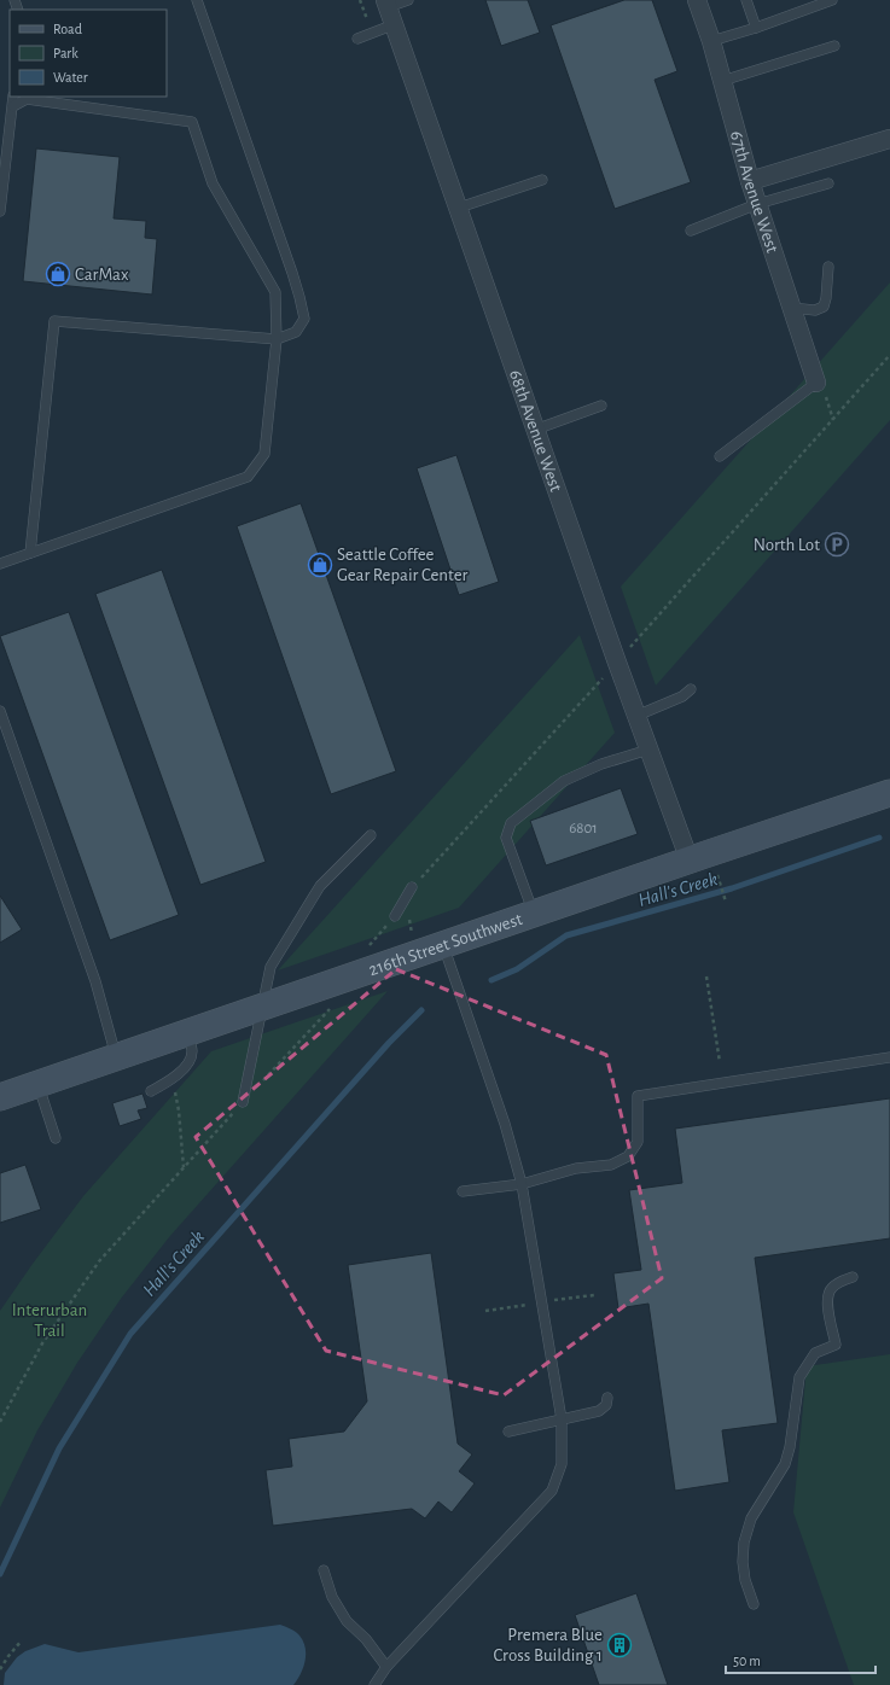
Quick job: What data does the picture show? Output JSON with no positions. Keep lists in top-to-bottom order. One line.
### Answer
{"streets":{"street":["67th Avenue West","68th Avenue West","216th Street Southwest"]},"crossings":[["68th Avenue West","216th Street Southwest"]],"water":["Hall's Creek"],"parks":["Interurban Trail"],"places":{"shop":["CarMax","Seattle Coffee Gear Repair Center"],"parking":["North Lot"],"building":["Premera Blue Cross Building 1"]},"house_numbers":["6801"],"legend":["Road","Park","Water"],"scale_bar":"50 m"}
